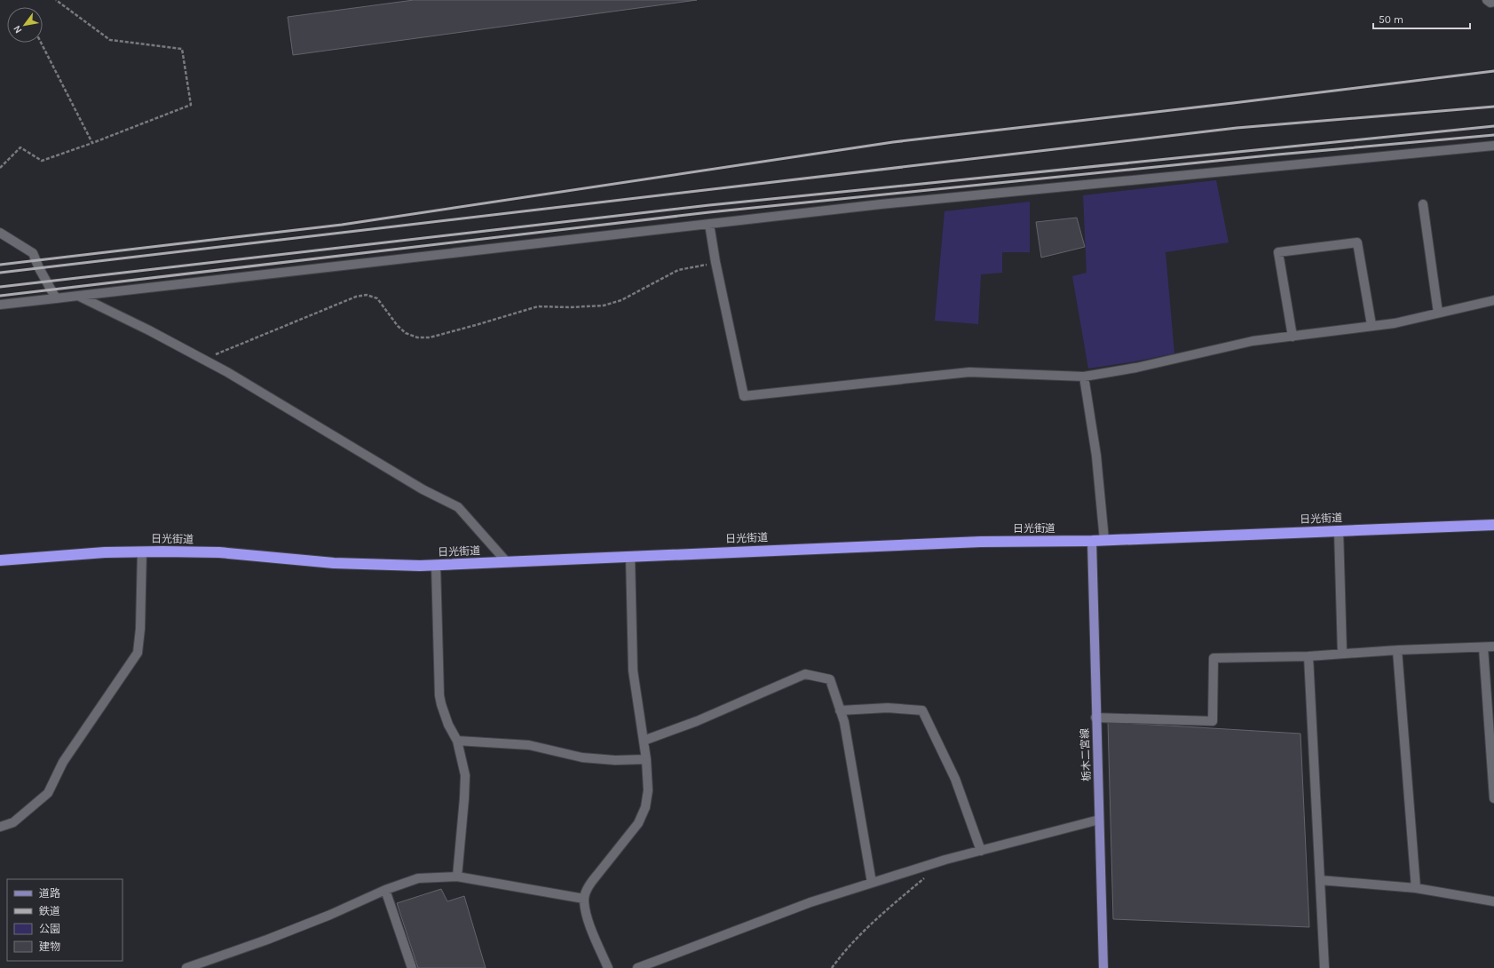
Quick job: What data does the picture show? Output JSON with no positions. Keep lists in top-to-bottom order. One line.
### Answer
{"streets":{"highway":["日光街道"],"main road":["栃木二宮線"]},"crossings":[["日光街道","栃木二宮線"]],"legend":["道路","鉄道","公園","建物"],"scale_bar":"50 m","north":"bottom left"}
